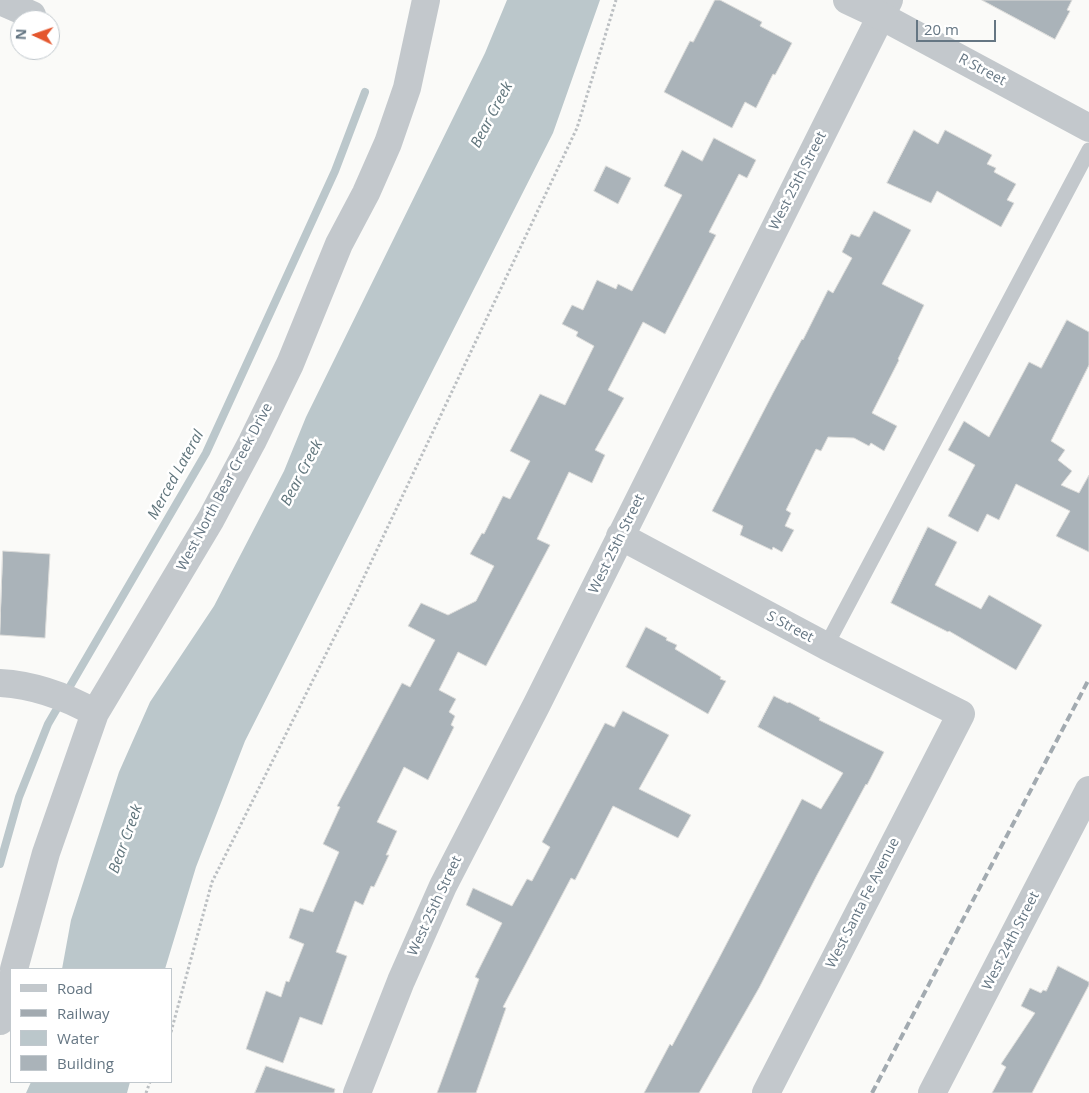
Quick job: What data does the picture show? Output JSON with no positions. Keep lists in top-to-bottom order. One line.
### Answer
{"streets":{"street":["R Street","West 25th Street","West North Bear Creek Drive","S Street","West Santa Fe Avenue","West 24th Street"]},"crossings":[["R Street","West 25th Street"],["West 25th Street","S Street"],["S Street","West Santa Fe Avenue"]],"water":["Bear Creek","Merced Lateral"],"legend":["Road","Railway","Water","Building"],"scale_bar":"20 m","north":"left"}
